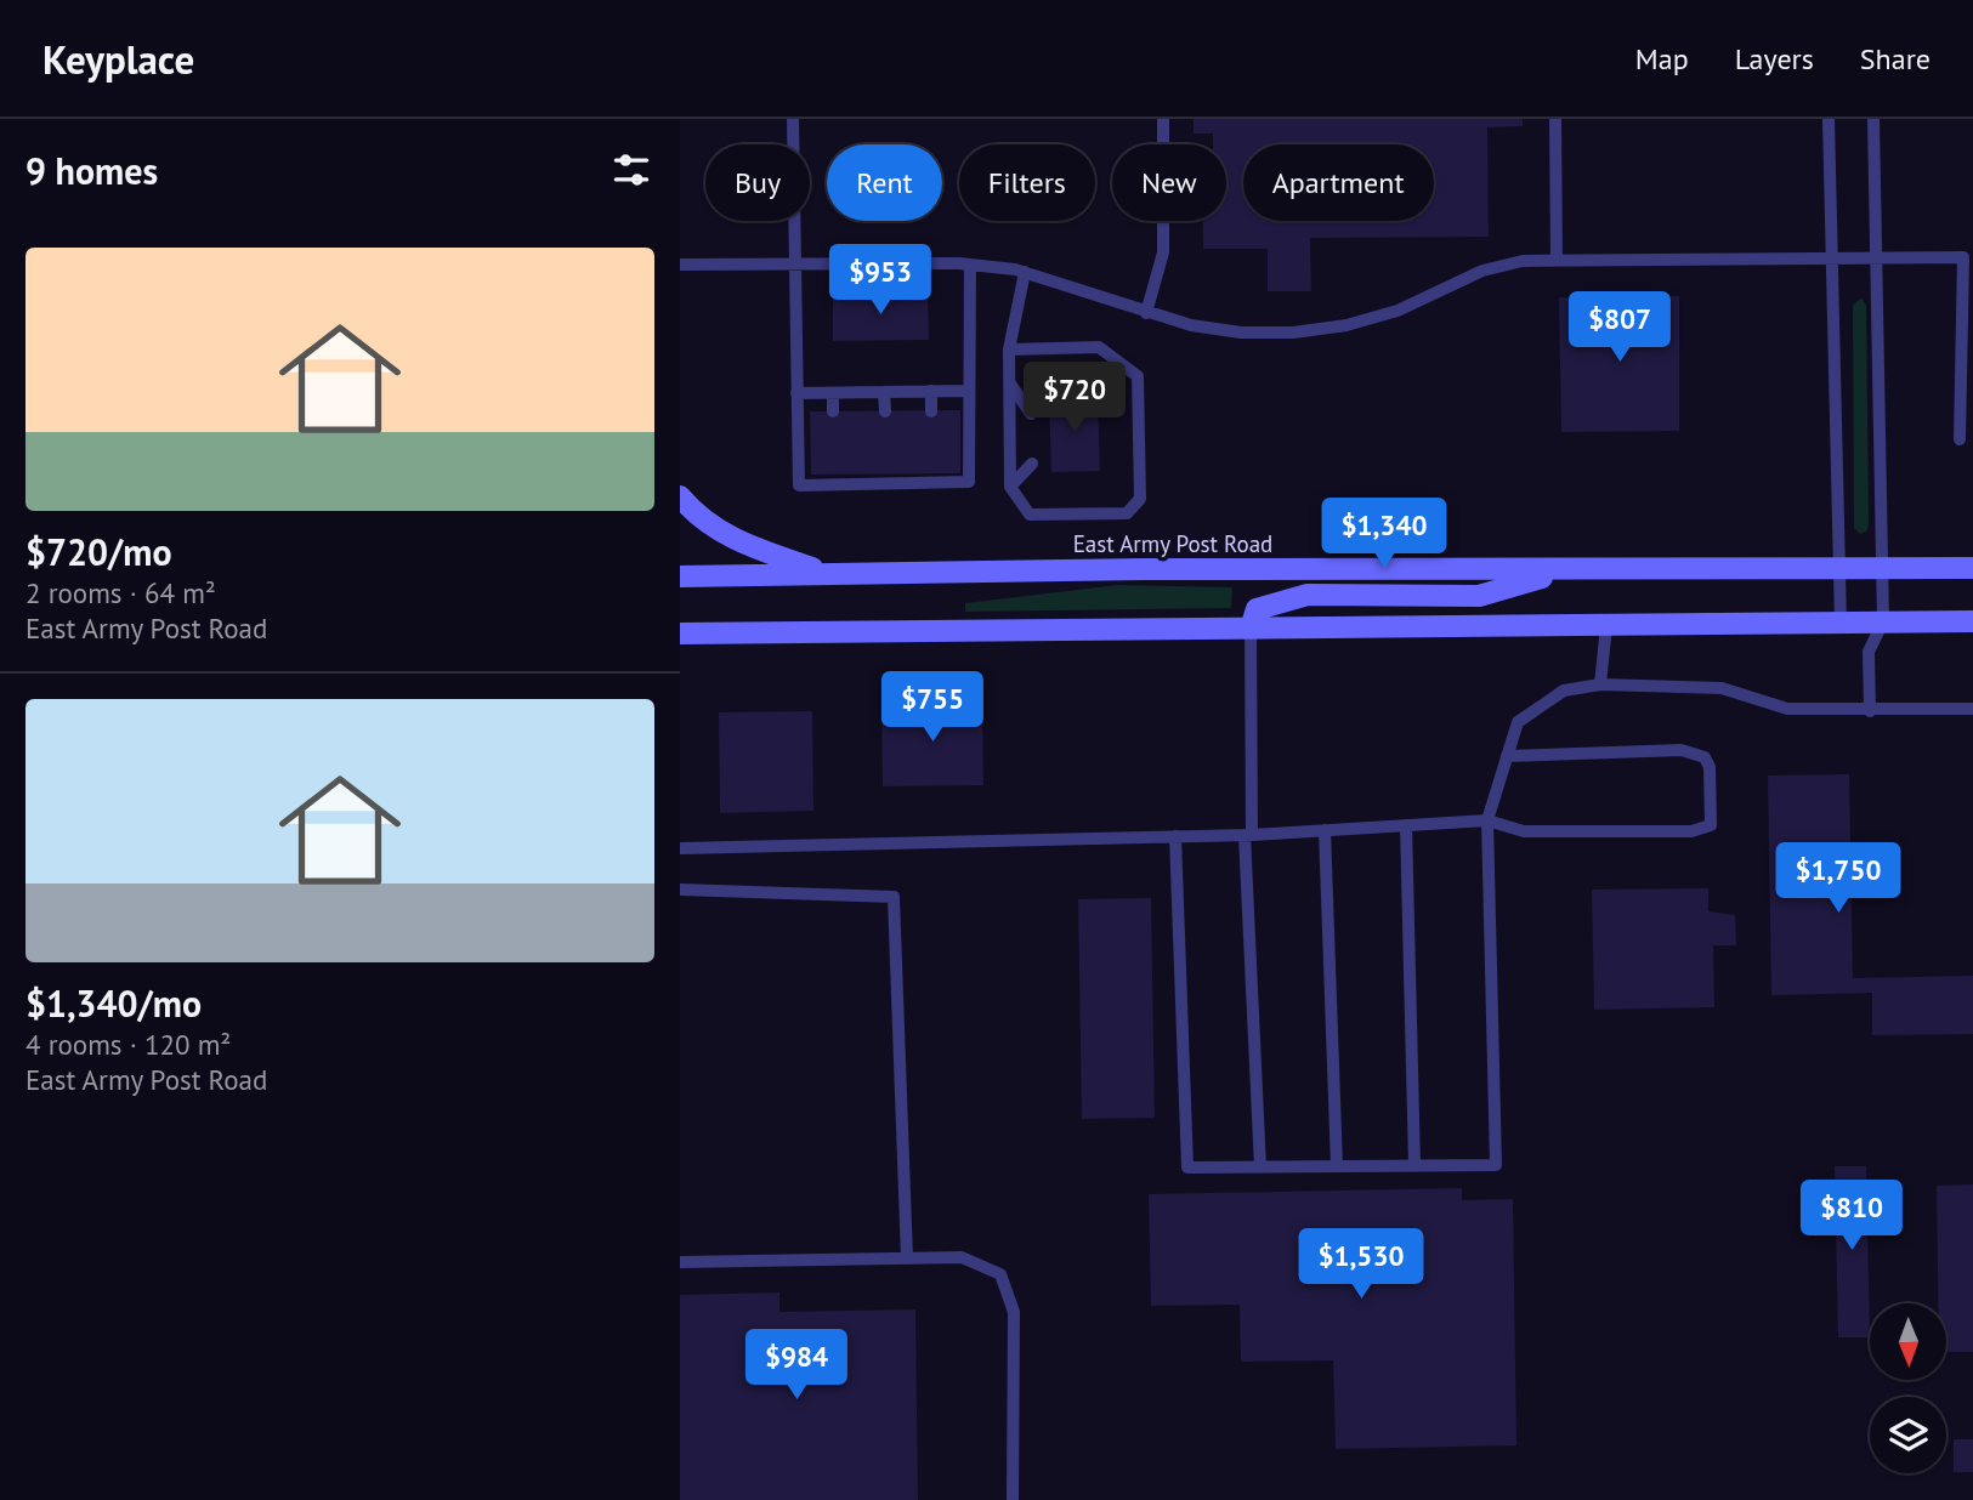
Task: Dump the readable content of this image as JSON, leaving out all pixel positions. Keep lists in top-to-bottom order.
{
  "streets": {
    "main road": ["East Army Post Road"]
  },
  "north": "bottom",
  "page": {
    "header": "Keyplace",
    "nav": ["Map", "Layers", "Share"],
    "heading": "9 homes",
    "chip": [
      "Buy",
      "Rent",
      "Filters",
      "New",
      "Apartment"
    ],
    "list": [
      {
        "name": "$720/mo",
        "note": "2 rooms · 64 m² · East Army Post Road"
      },
      {
        "name": "$1,340/mo",
        "note": "4 rooms · 120 m² · East Army Post Road"
      }
    ],
    "price": [
      "$953",
      "$807",
      "$720",
      "$1,340",
      "$755",
      "$1,750",
      "$810",
      "$1,530",
      "$984"
    ]
  }
}
